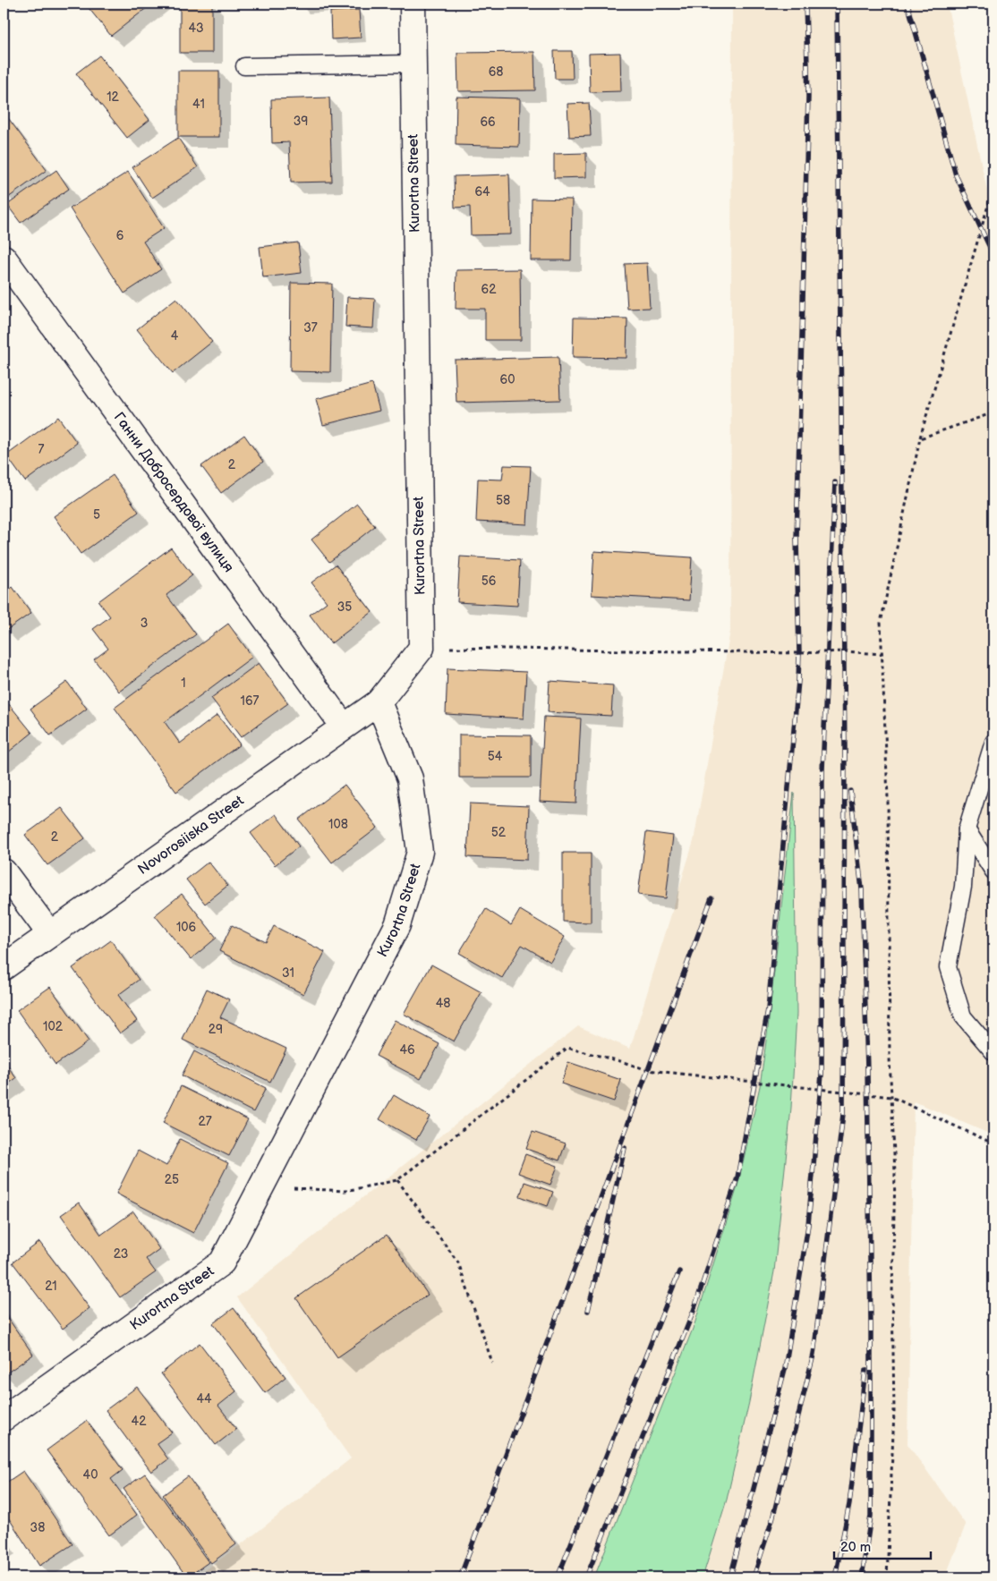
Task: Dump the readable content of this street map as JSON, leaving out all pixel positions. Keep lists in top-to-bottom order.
{
  "streets": {
    "street": ["Kurortna Street", "Ганни Добросердової вулиця", "Novorosiiska Street"]
  },
  "crossings": [
    ["Kurortna Street", "Novorosiiska Street"],
    ["Ганни Добросердової вулиця", "Novorosiiska Street"]
  ],
  "house_numbers": [
    "43",
    "68",
    "12",
    "41",
    "39",
    "66",
    "64",
    "6",
    "62",
    "37",
    "4",
    "60",
    "7",
    "2",
    "58",
    "5",
    "56",
    "35",
    "3",
    "1",
    "167",
    "54",
    "108",
    "52",
    "2",
    "106",
    "31",
    "48",
    "102",
    "29",
    "46",
    "27",
    "25",
    "23",
    "21",
    "44",
    "42",
    "40",
    "38"
  ],
  "scale_bar": "20 m"
}
